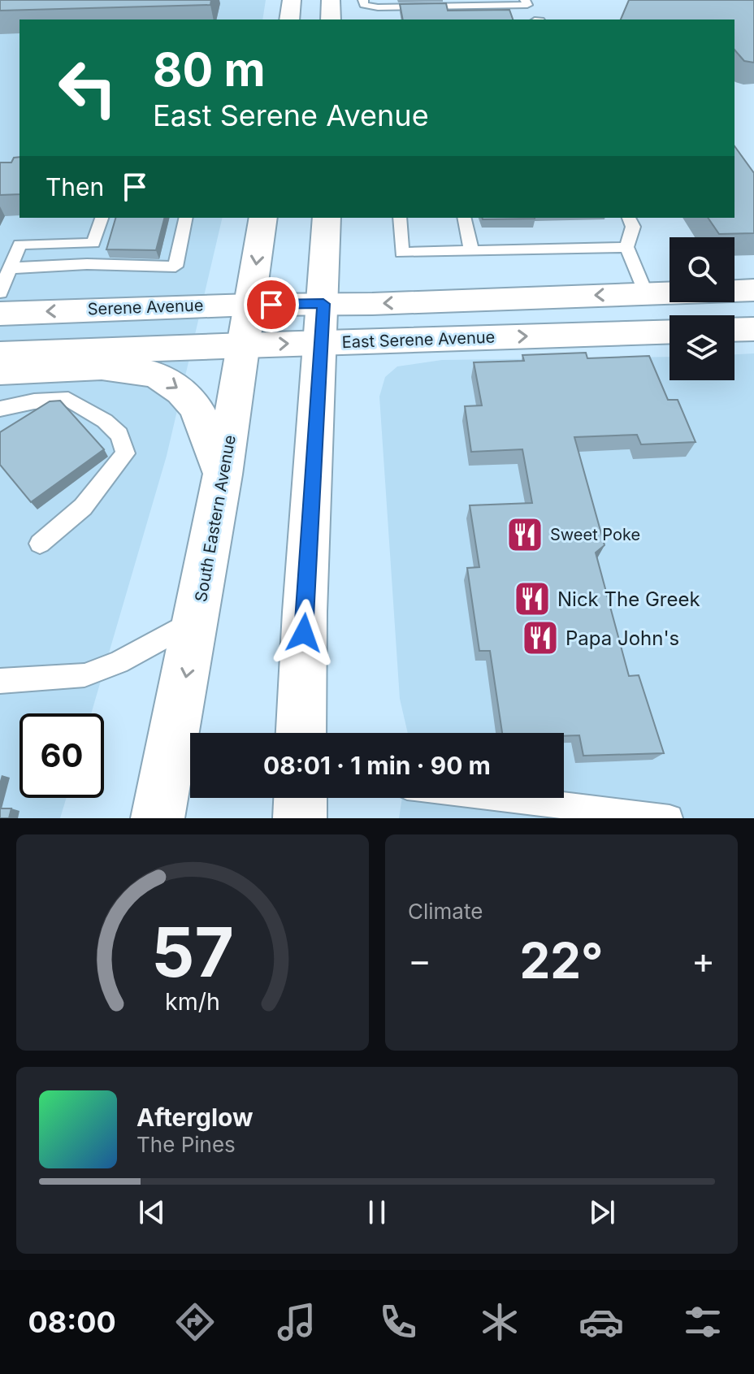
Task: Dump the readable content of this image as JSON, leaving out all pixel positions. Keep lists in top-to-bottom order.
{
  "streets": {
    "main road": ["Serene Avenue", "East Serene Avenue", "South Eastern Avenue"]
  },
  "crossings": [
    ["Serene Avenue", "East Serene Avenue"],
    ["Serene Avenue", "South Eastern Avenue"],
    ["East Serene Avenue", "South Eastern Avenue"]
  ],
  "one_way": ["Serene Avenue"],
  "places": {
    "restaurant": ["Sweet Poke", "Nick The Greek", "Papa John's"]
  },
  "page": {
    "turn": ["80 m", "East Serene Avenue"],
    "then": "Then",
    "limit": "60",
    "trip": "08:01 · 1 min · 90 m",
    "tile": "Climate",
    "heat": ["−", "22°", "+"],
    "song": ["Afterglow", "The Pines"],
    "tabs": "08:00",
    "gauge": ["57", "km/h"]
  }
}
